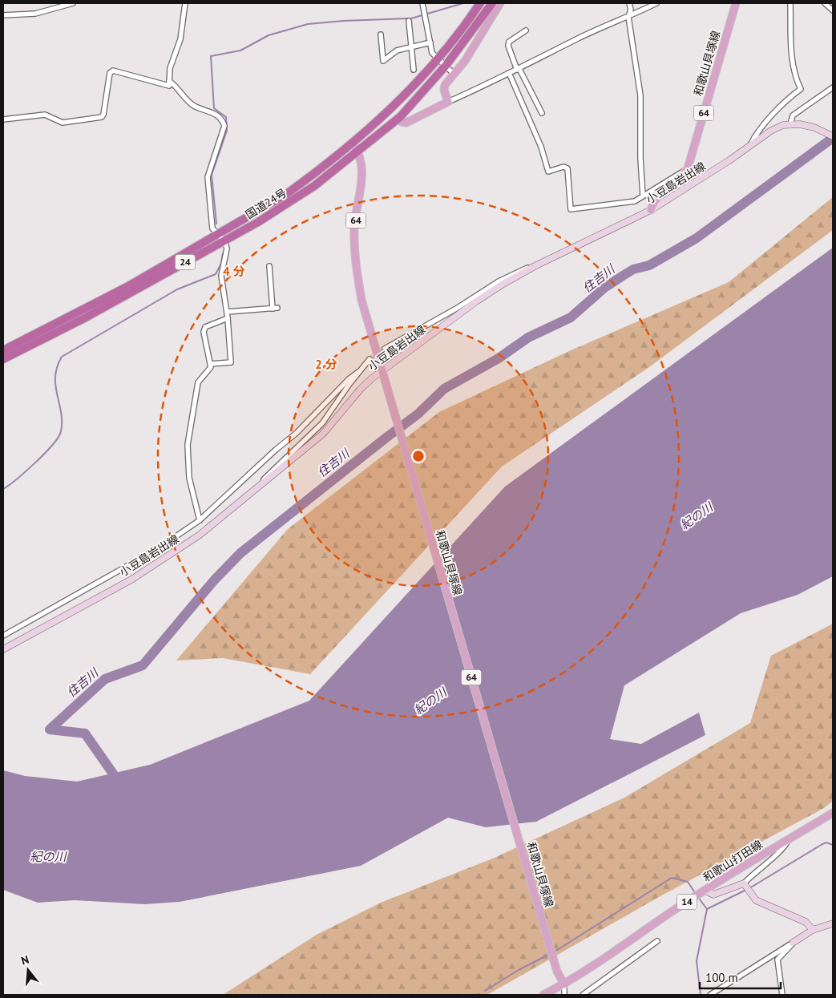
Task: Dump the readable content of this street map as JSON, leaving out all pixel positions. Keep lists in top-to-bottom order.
{
  "streets": {
    "highway": ["国道24号", "24"],
    "main road": [
      "和歌山貝塚線",
      "64",
      "小豆島岩出線",
      "和歌山打田線",
      "14"
    ]
  },
  "crossings": [
    ["和歌山貝塚線", "小豆島岩出線"],
    ["和歌山貝塚線", "国道24号"],
    ["和歌山貝塚線", "和歌山打田線"]
  ],
  "water": ["住吉川", "紀の川"],
  "scale_bar": "100 m",
  "north": "top",
  "rings": ["4 分", "2 分"]
}
